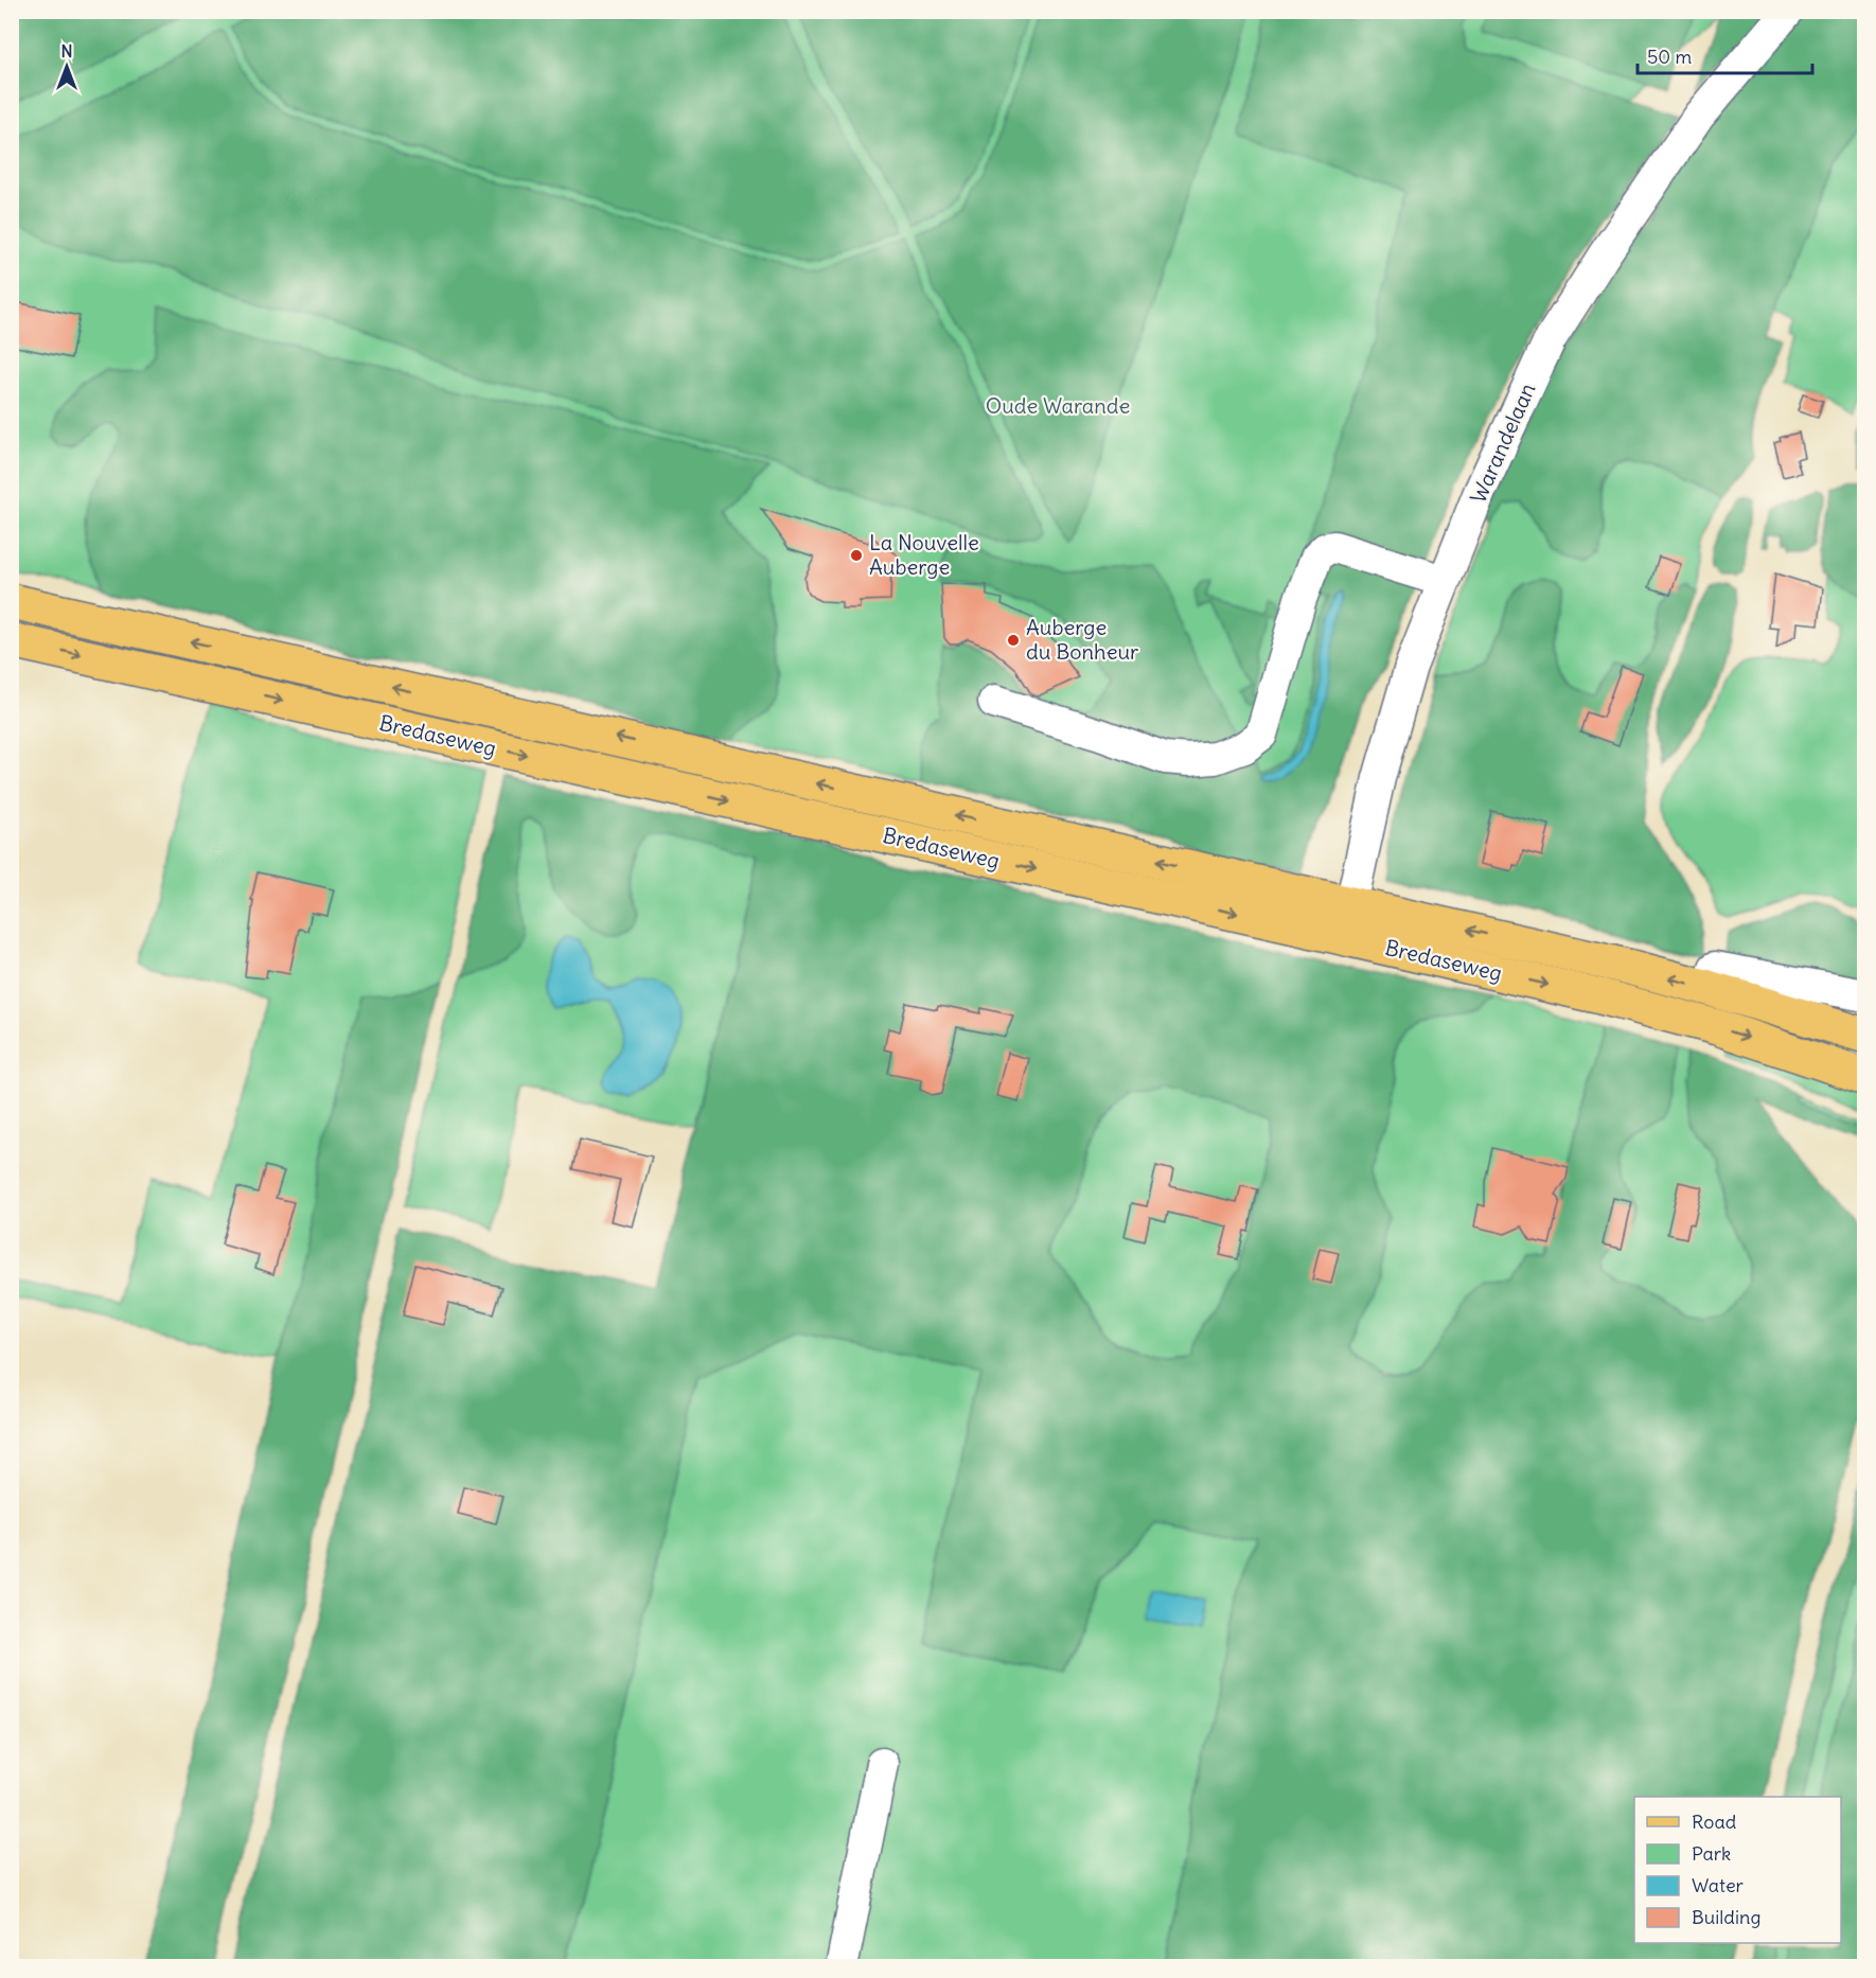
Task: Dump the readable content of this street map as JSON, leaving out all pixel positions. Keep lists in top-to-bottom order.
{
  "streets": {
    "main road": ["Bredaseweg"],
    "street": ["Warandelaan"]
  },
  "crossings": [
    ["Warandelaan", "Bredaseweg"]
  ],
  "parks": ["Oude Warande"],
  "places": ["La Nouvelle Auberge", "Auberge du Bonheur"],
  "legend": [
    "Road",
    "Park",
    "Water",
    "Building"
  ],
  "scale_bar": "50 m",
  "north": "top"
}
